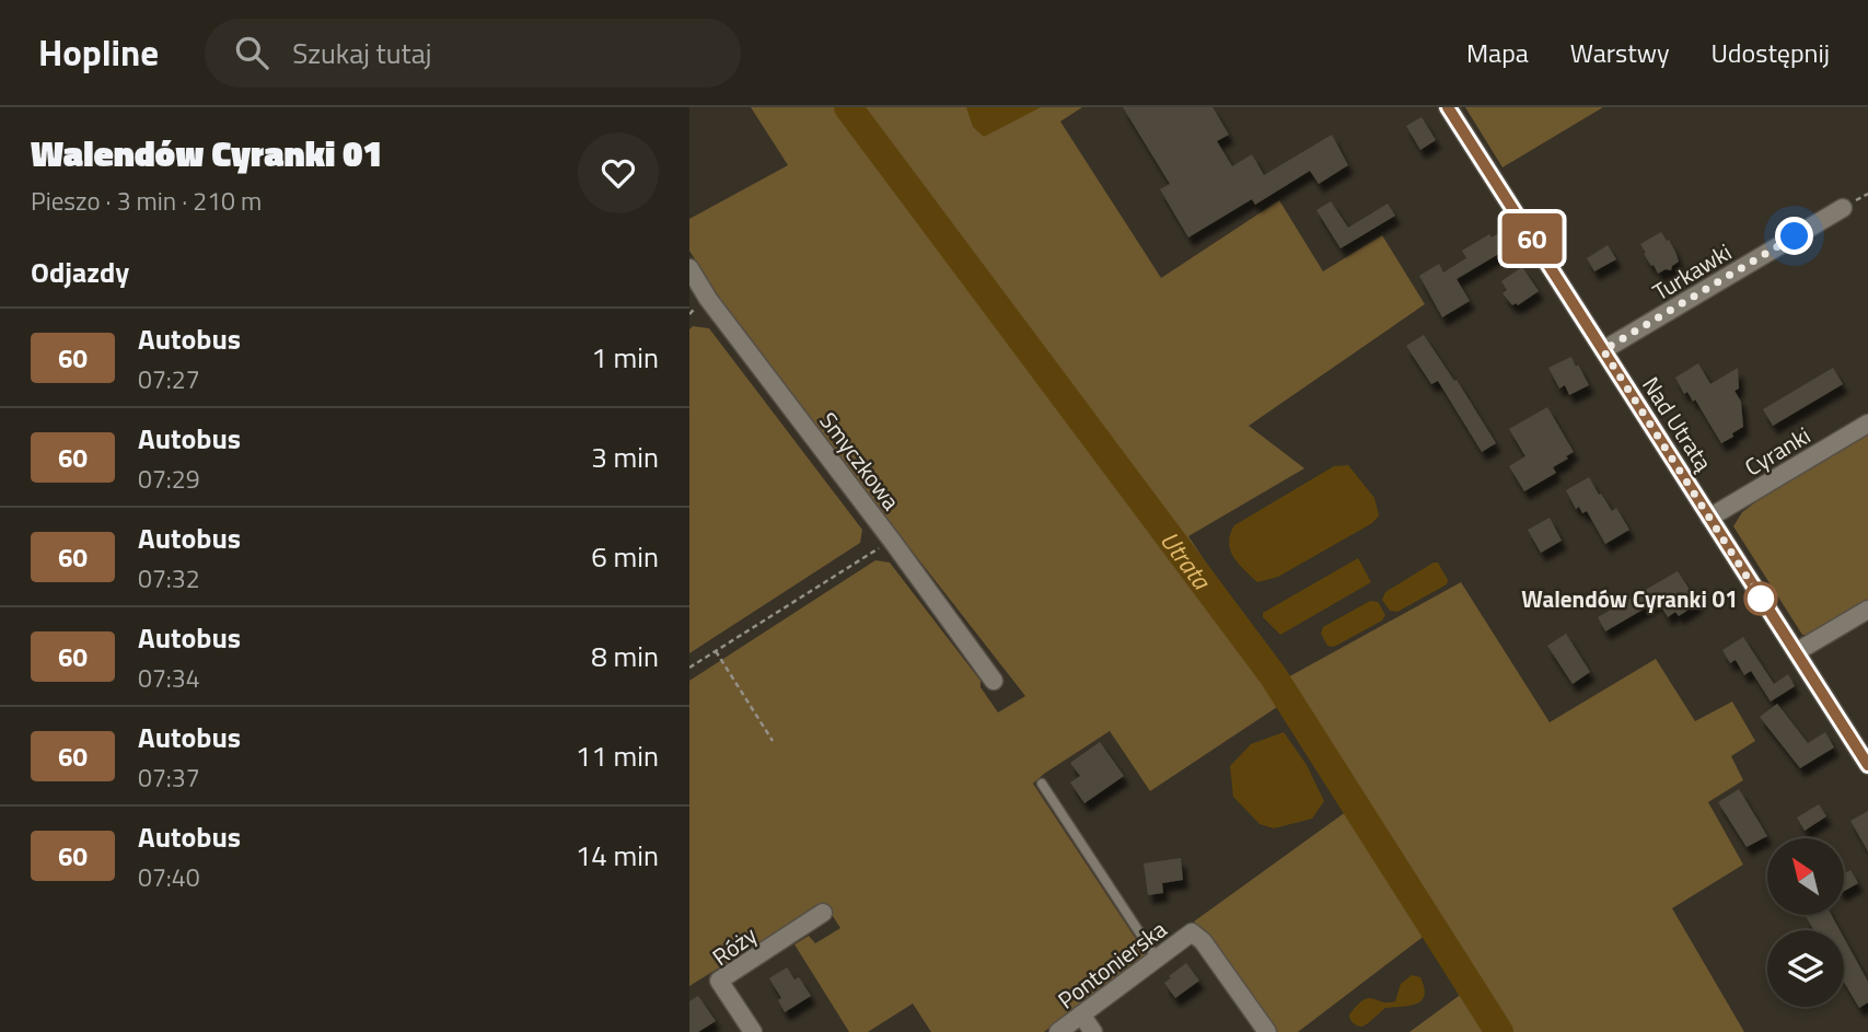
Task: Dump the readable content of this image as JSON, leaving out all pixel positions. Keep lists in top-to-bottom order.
{
  "streets": {
    "street": [
      "Turkawki",
      "Nad Utratą",
      "Cyranki",
      "Smyczkowa",
      "Róży",
      "Pontonierska"
    ]
  },
  "crossings": [
    ["Turkawki", "Nad Utratą"],
    ["Nad Utratą", "Cyranki"]
  ],
  "water": ["Utrata"],
  "places": ["Walendów Cyranki 01"],
  "lines": ["bus line 60"],
  "north": "top left",
  "page": {
    "header": "Hopline",
    "search": "Szukaj tutaj",
    "nav": ["Mapa", "Warstwy", "Udostępnij"],
    "heading": [
      ["Walendów Cyranki 01", "Pieszo · 3 min · 210 m"],
      "Odjazdy"
    ],
    "on_map": "60",
    "list": [
      {
        "mark": "60",
        "name": "Autobus",
        "note": "07:27",
        "value": "1 min"
      },
      {
        "mark": "60",
        "name": "Autobus",
        "note": "07:29",
        "value": "3 min"
      },
      {
        "mark": "60",
        "name": "Autobus",
        "note": "07:32",
        "value": "6 min"
      },
      {
        "mark": "60",
        "name": "Autobus",
        "note": "07:34",
        "value": "8 min"
      },
      {
        "mark": "60",
        "name": "Autobus",
        "note": "07:37",
        "value": "11 min"
      },
      {
        "mark": "60",
        "name": "Autobus",
        "note": "07:40",
        "value": "14 min"
      }
    ]
  }
}
